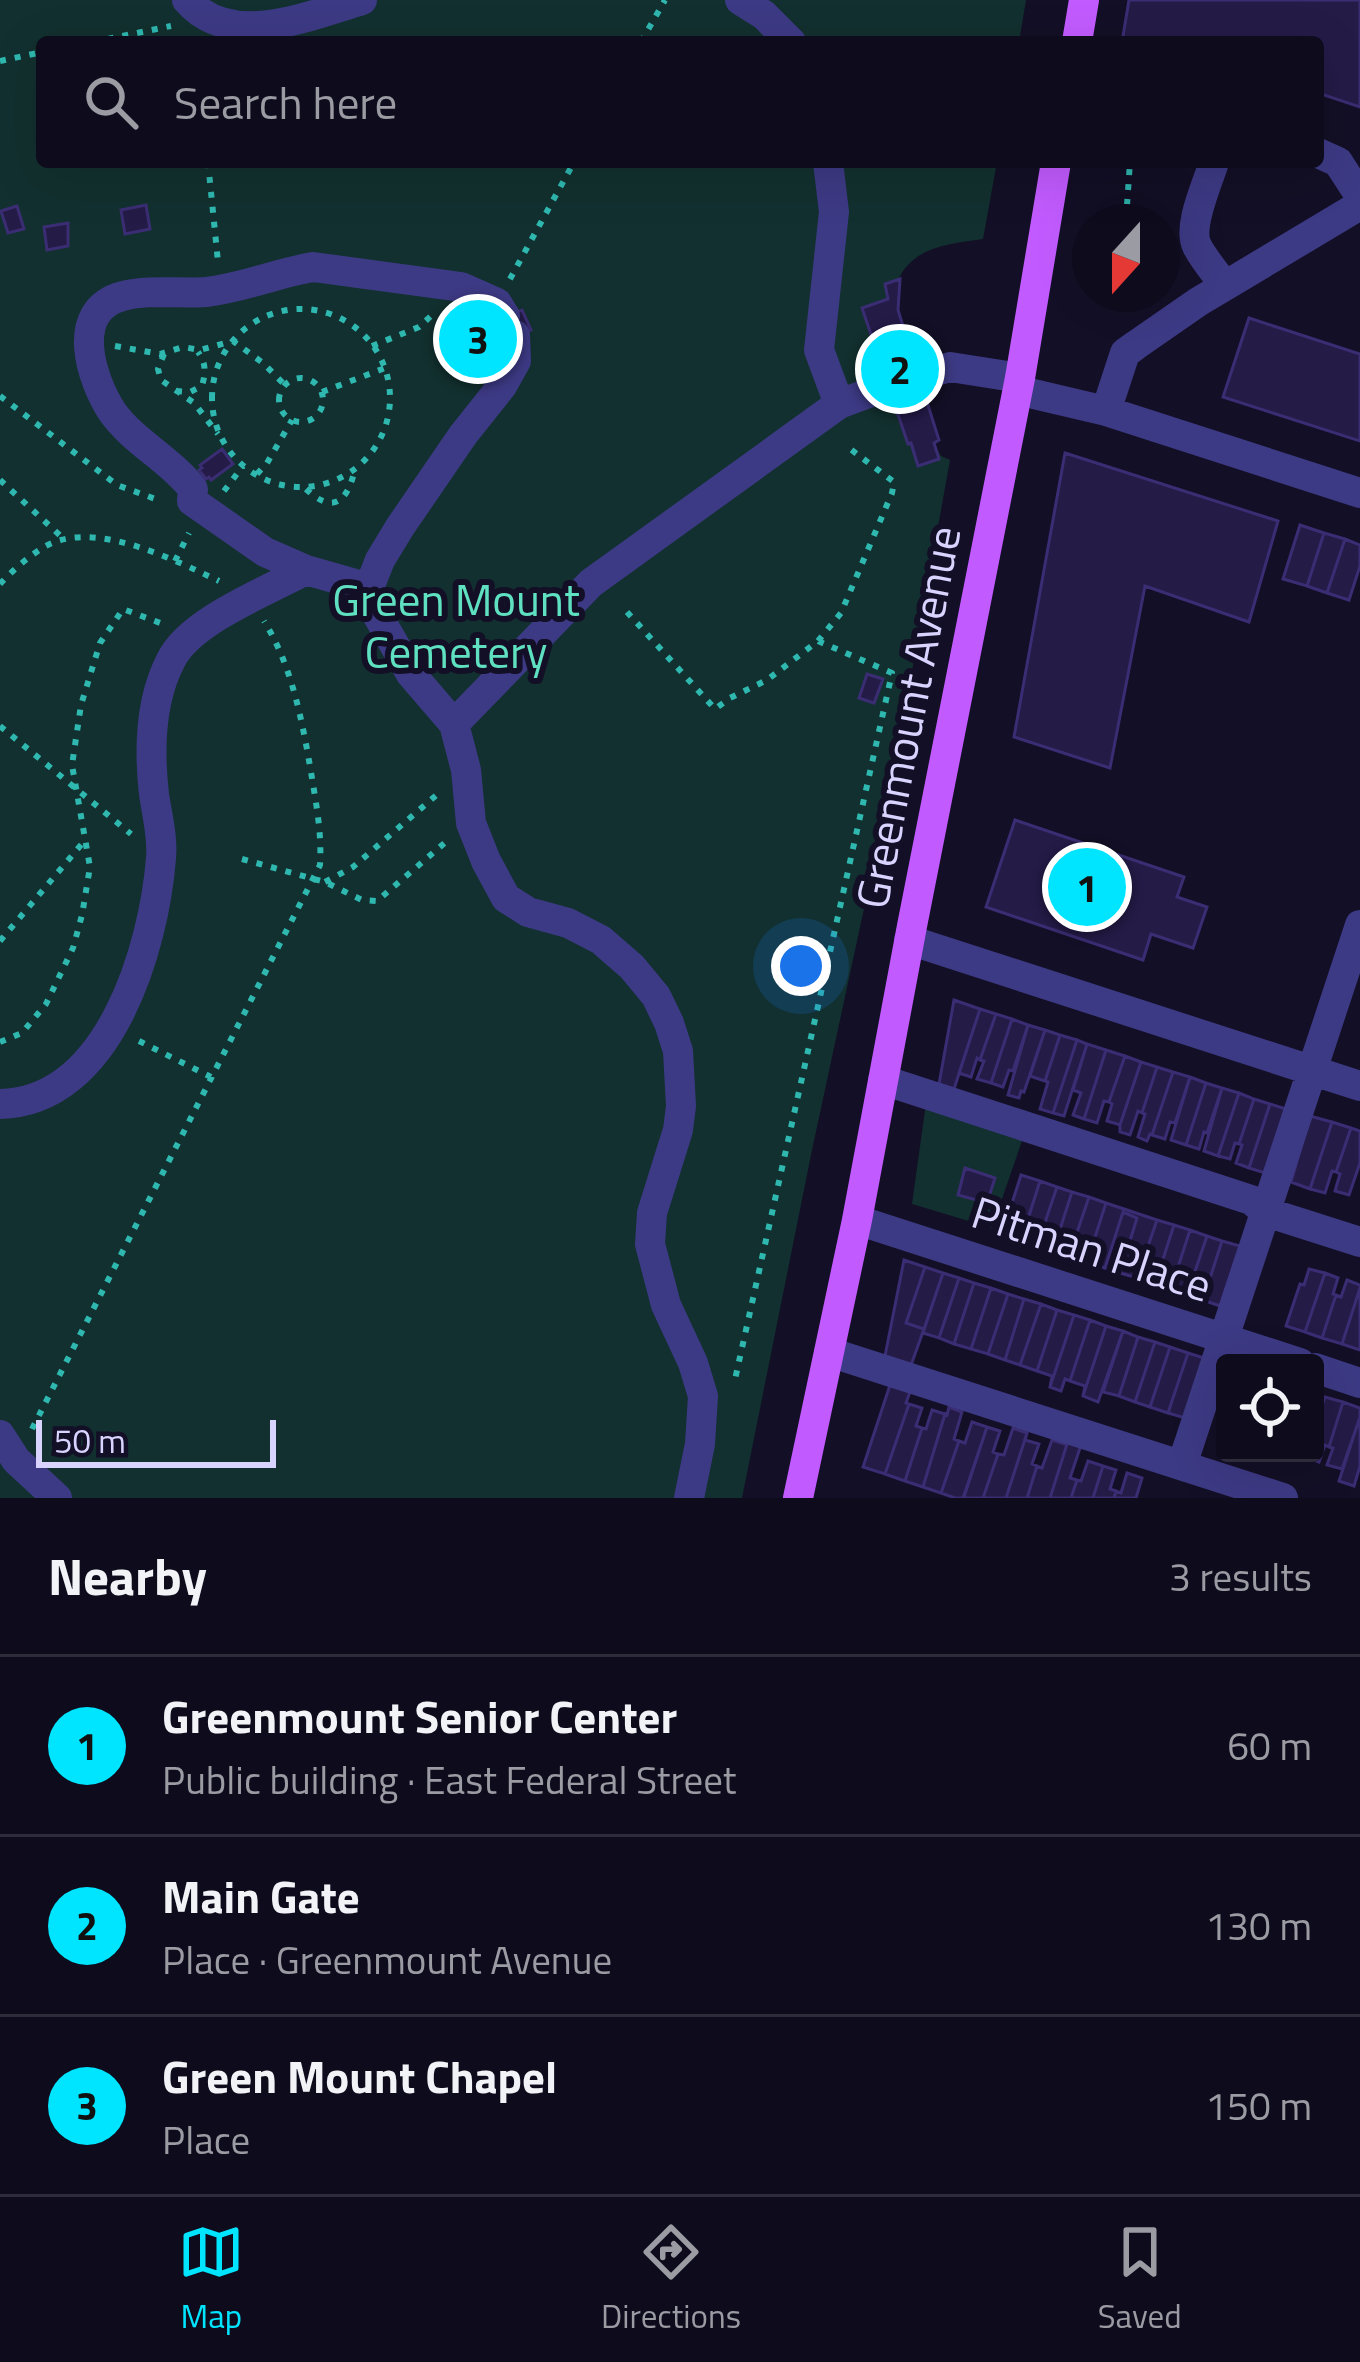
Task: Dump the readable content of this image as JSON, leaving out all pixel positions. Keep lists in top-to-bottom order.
{
  "streets": {
    "main road": ["Greenmount Avenue"],
    "street": ["Pitman Place"]
  },
  "crossings": [
    ["Greenmount Avenue", "Pitman Place"]
  ],
  "parks": ["Green Mount Cemetery"],
  "scale_bar": "50 m",
  "north": "bottom",
  "page": {
    "search": "Search here",
    "pins": ["3", "2", "1"],
    "scale": "50 m",
    "heading": ["Nearby", "3 results"],
    "list": [
      {
        "mark": "1",
        "name": "Greenmount Senior Center",
        "note": "Public building · East Federal Street",
        "value": "60 m"
      },
      {
        "mark": "2",
        "name": "Main Gate",
        "note": "Place · Greenmount Avenue",
        "value": "130 m"
      },
      {
        "mark": "3",
        "name": "Green Mount Chapel",
        "note": "Place",
        "value": "150 m"
      }
    ],
    "nav": ["Map", "Directions", "Saved"]
  }
}
